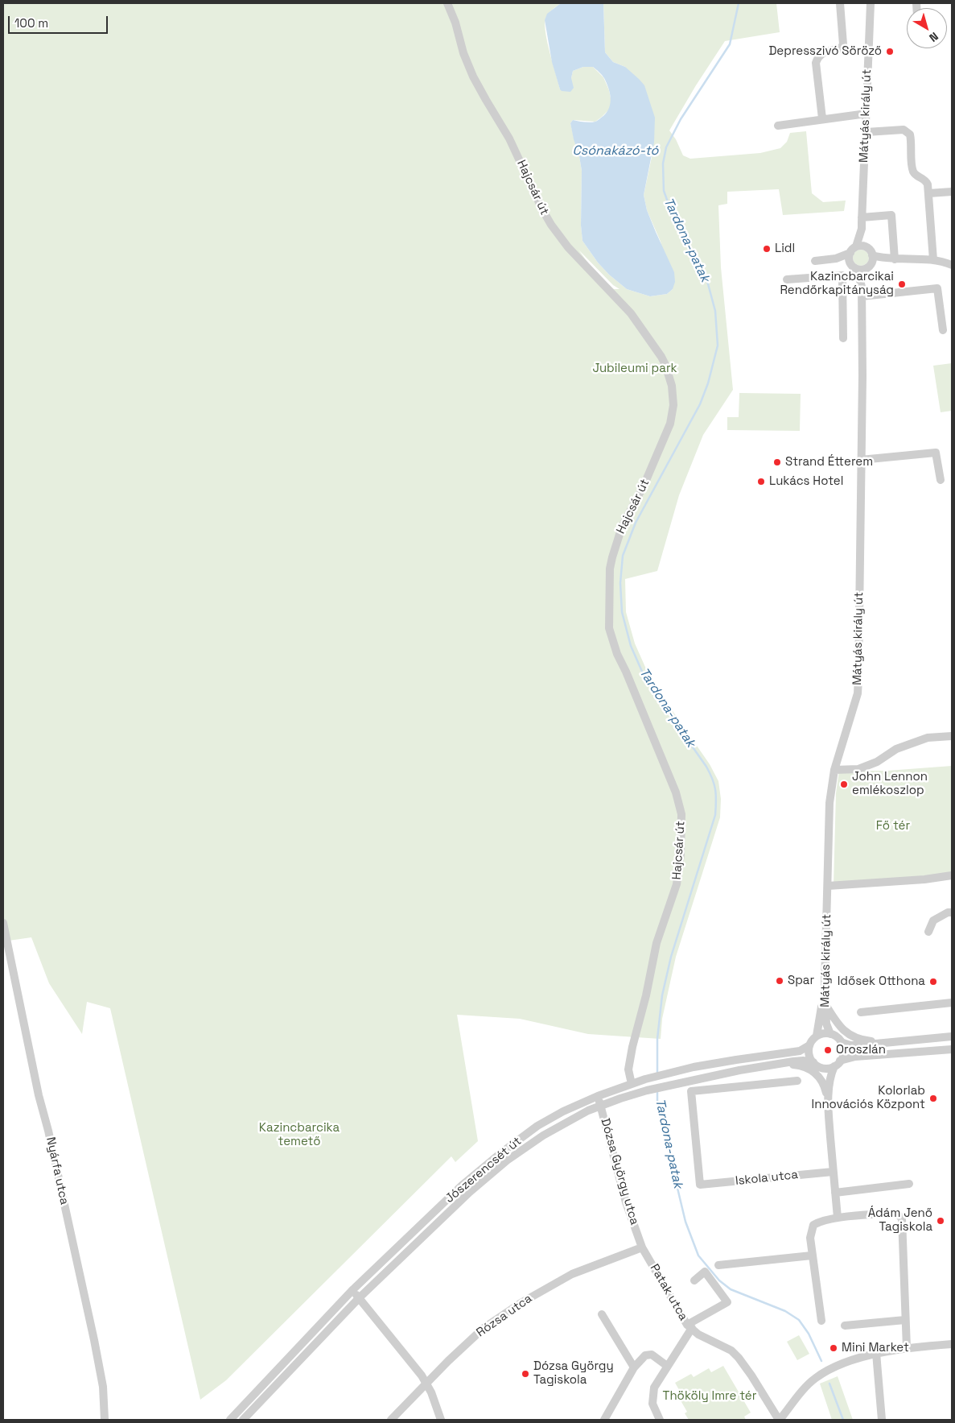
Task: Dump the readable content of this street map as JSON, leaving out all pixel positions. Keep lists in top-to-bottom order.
{
  "streets": {
    "street": [
      "Mátyás király út",
      "Hajcsár út",
      "Jószerencsét út",
      "Nyárfa utca",
      "Dózsa György utca",
      "Iskola utca",
      "Patak utca",
      "Rózsa utca"
    ]
  },
  "crossings": [
    ["Mátyás király út", "Jószerencsét út"],
    ["Hajcsár út", "Jószerencsét út"],
    ["Jószerencsét út", "Dózsa György utca"],
    ["Dózsa György utca", "Patak utca"],
    ["Dózsa György utca", "Rózsa utca"],
    ["Patak utca", "Rózsa utca"]
  ],
  "water": ["Csónakázó-tó", "Tardona-patak"],
  "parks": [
    "Jubileumi park",
    "Fő tér",
    "Kazincbarcika temető",
    "Thököly Imre tér"
  ],
  "places": [
    "Depresszivó Söröző",
    "Lidl",
    "Kazincbarcikai Rendőrkapitányság",
    "Strand Étterem",
    "Lukács Hotel",
    "John Lennon emlékoszlop",
    "Spar",
    "Idősek Otthona",
    "Oroszlán",
    "Kolorlab Innovációs Központ",
    "Ádám Jenő Tagiskola",
    "Mini Market",
    "Dózsa György Tagiskola"
  ],
  "scale_bar": "100 m",
  "north": "bottom right"
}
